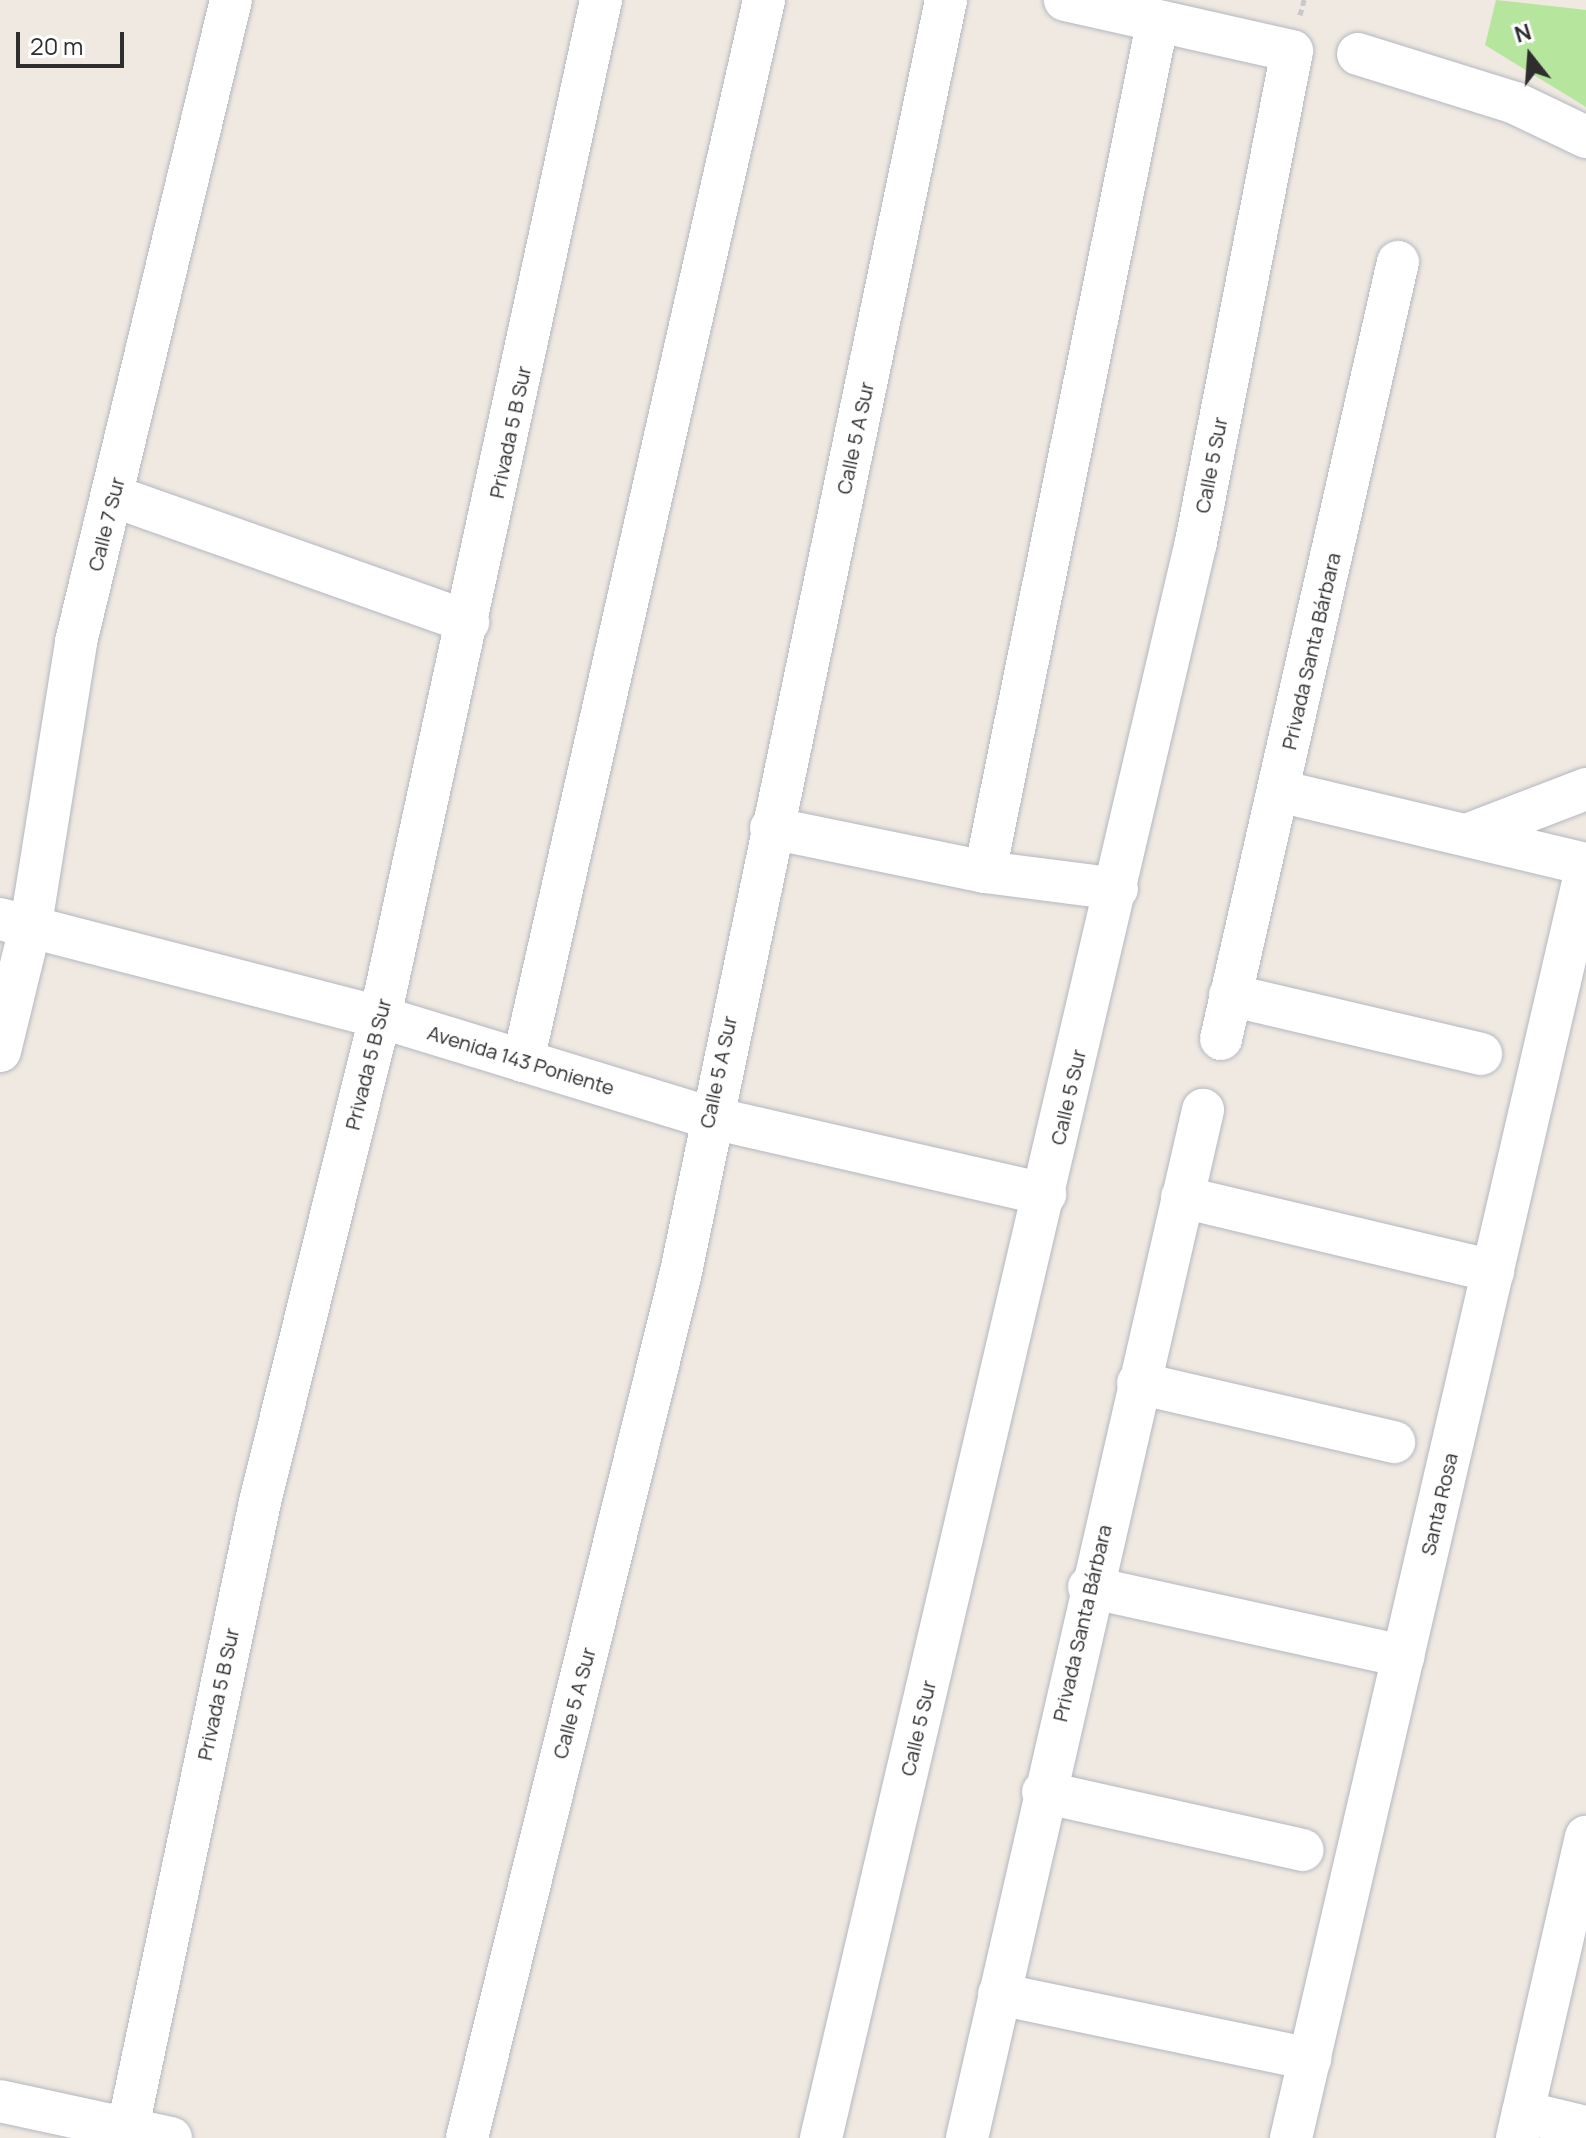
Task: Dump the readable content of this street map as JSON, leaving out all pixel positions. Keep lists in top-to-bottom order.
{
  "streets": {
    "street": [
      "Privada 5 B Sur",
      "Calle 5 A Sur",
      "Calle 5 Sur",
      "Calle 7 Sur",
      "Privada Santa Bárbara",
      "Avenida 143 Poniente",
      "Santa Rosa"
    ]
  },
  "crossings": [
    ["Privada 5 B Sur", "Avenida 143 Poniente"],
    ["Calle 5 A Sur", "Avenida 143 Poniente"],
    ["Calle 5 Sur", "Avenida 143 Poniente"],
    ["Calle 7 Sur", "Avenida 143 Poniente"]
  ],
  "scale_bar": "20 m",
  "north": "top"
}
